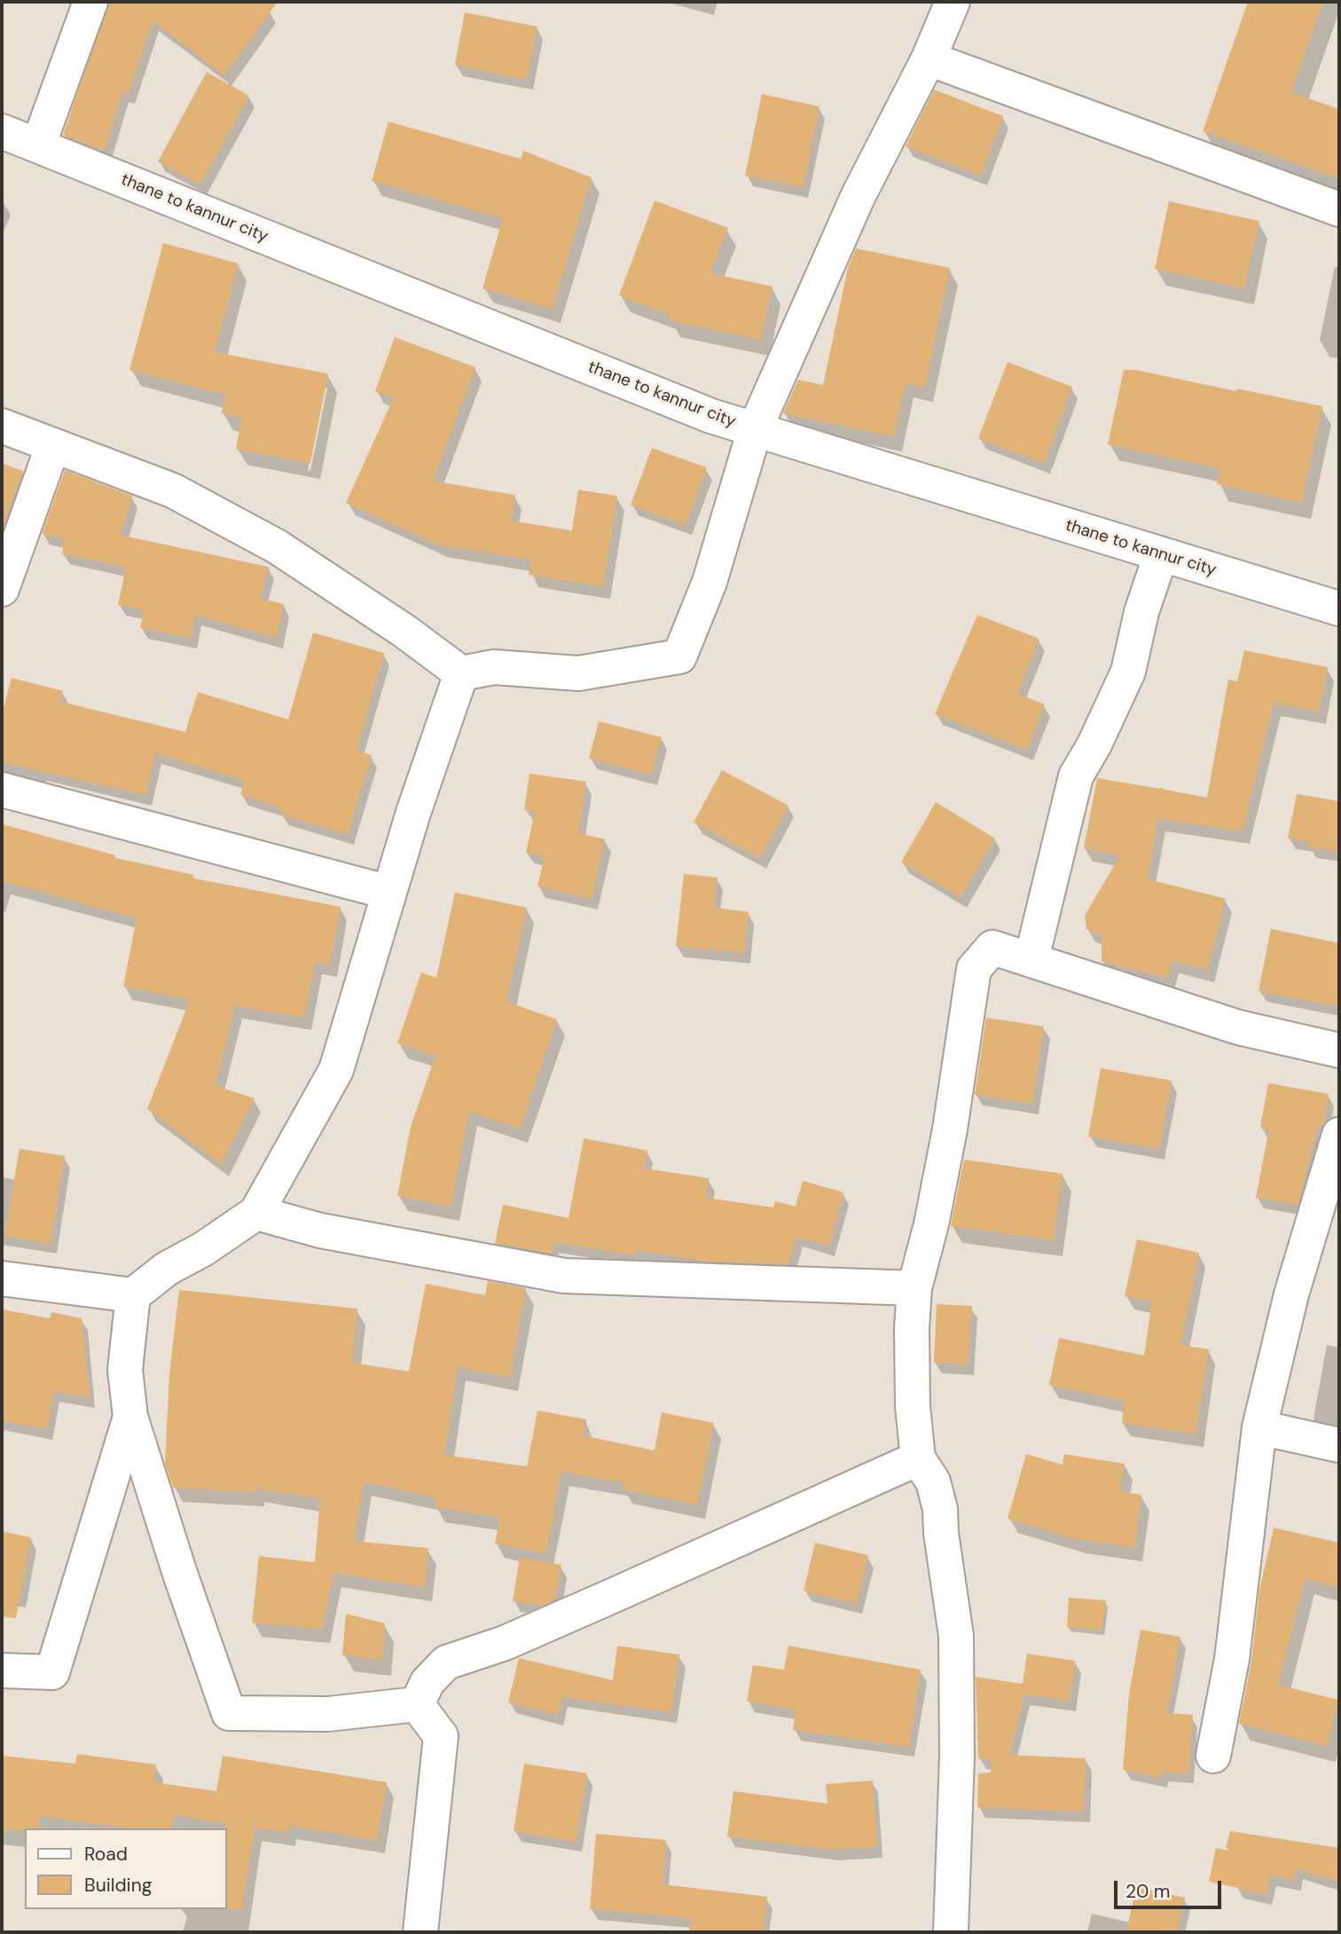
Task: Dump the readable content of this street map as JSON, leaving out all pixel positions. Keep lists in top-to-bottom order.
{
  "streets": {
    "street": ["thane to kannur city"]
  },
  "legend": ["Road", "Building"],
  "scale_bar": "20 m"
}
